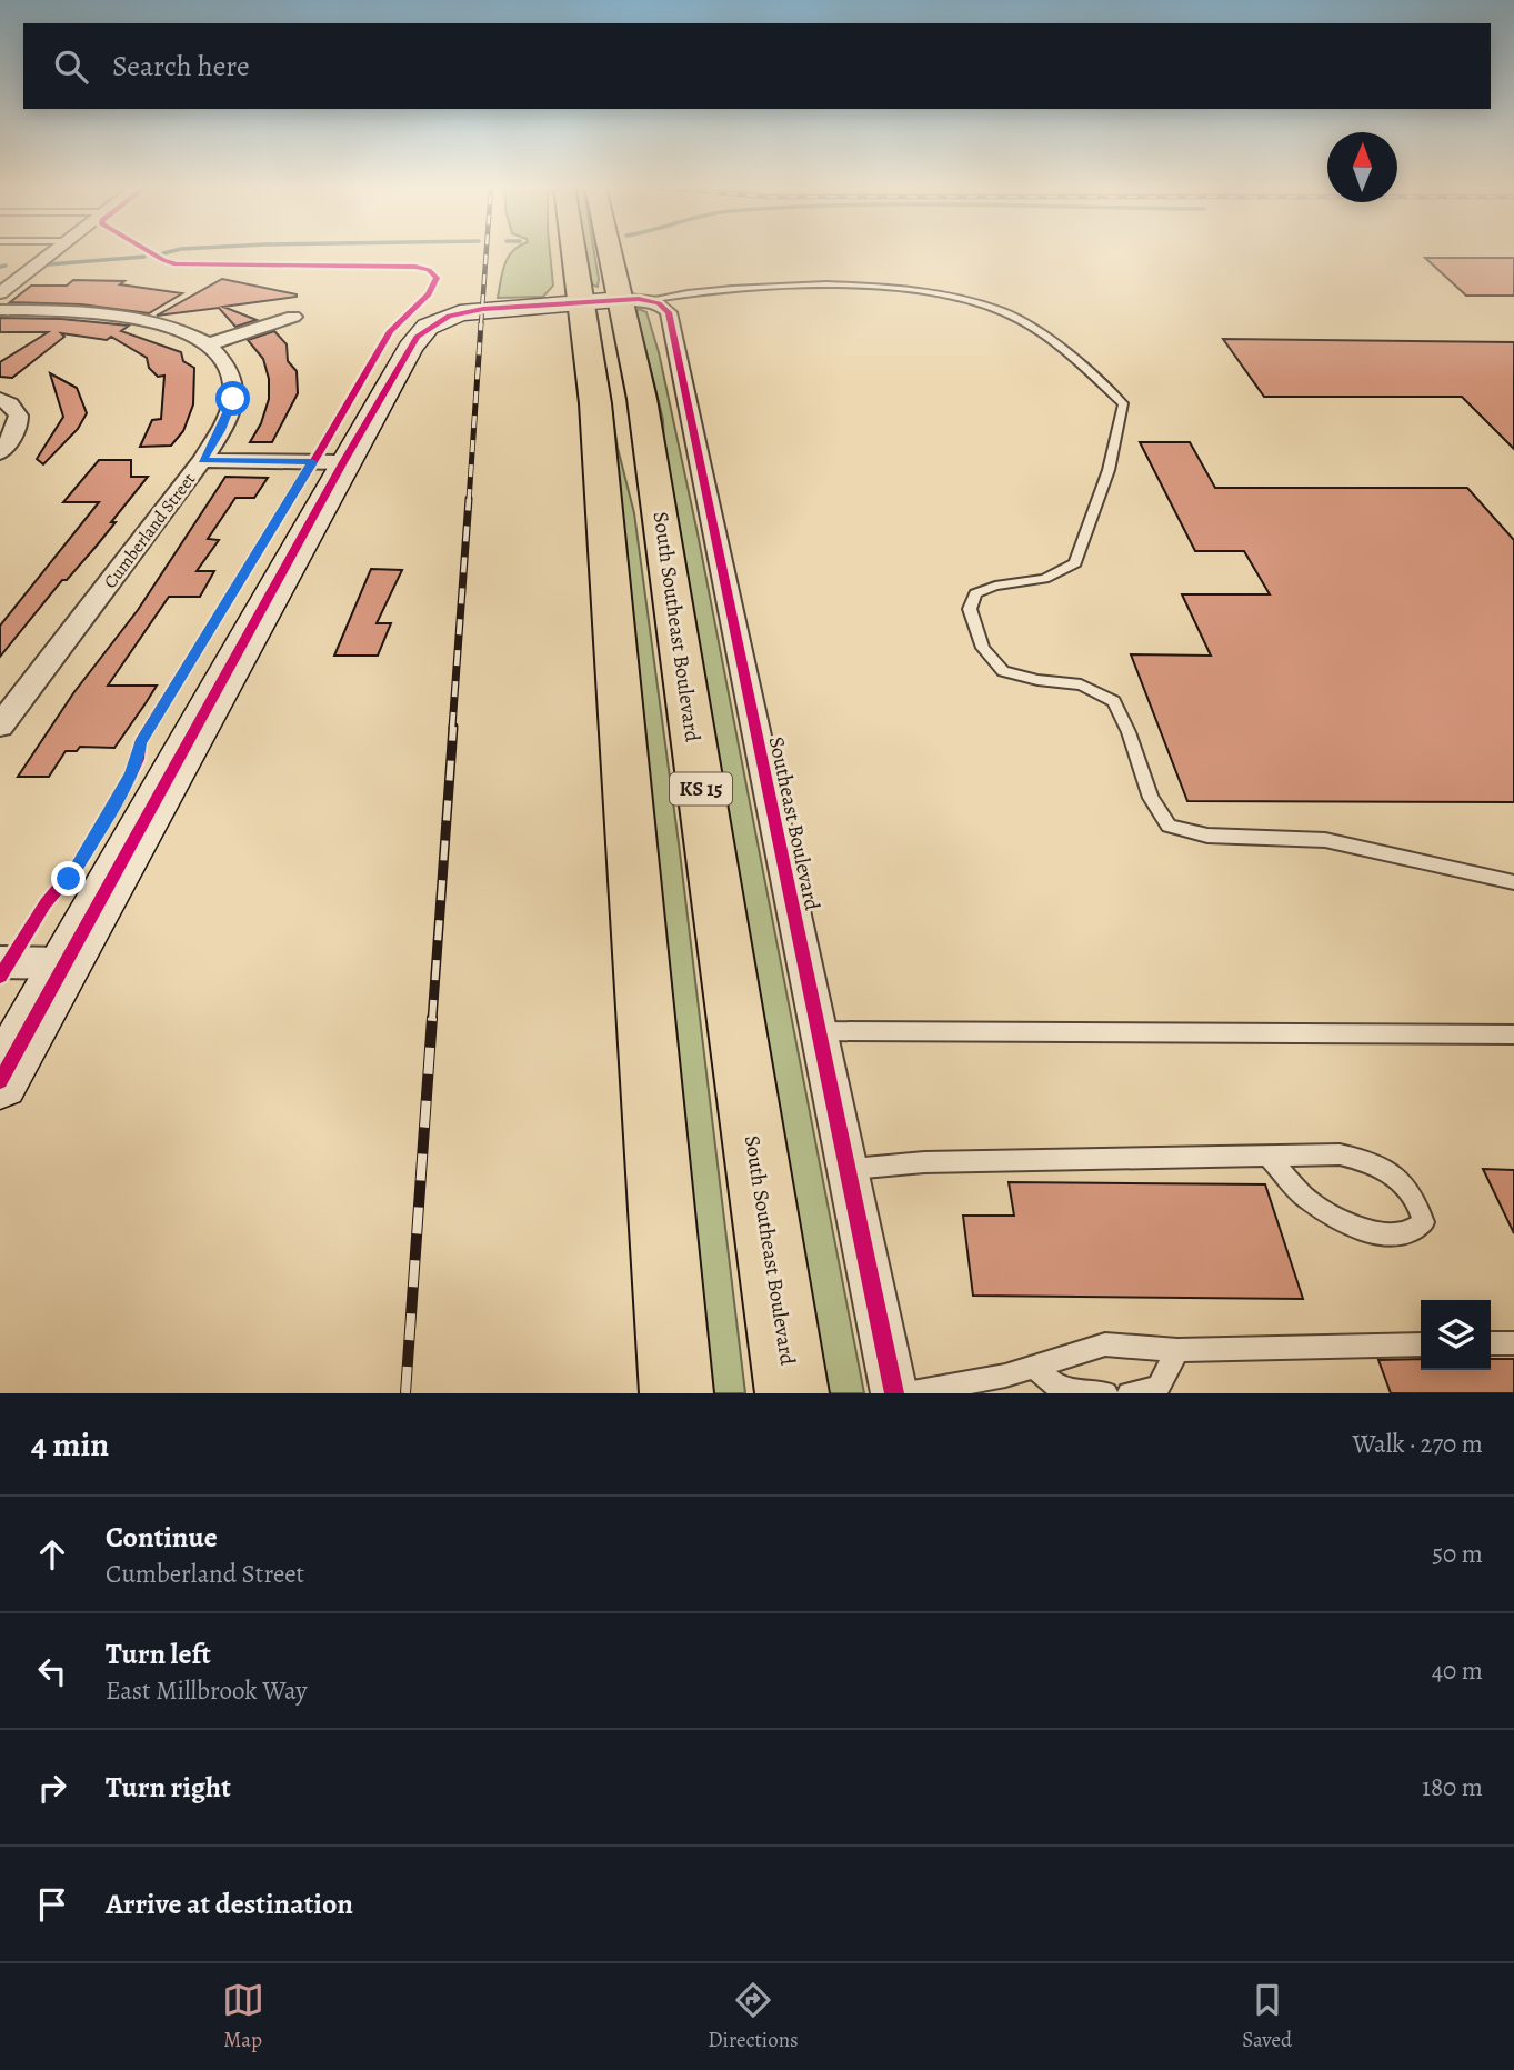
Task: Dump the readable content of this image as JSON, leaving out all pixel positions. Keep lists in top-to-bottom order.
{
  "streets": {
    "main road": ["South Southeast Boulevard", "KS 15"],
    "street": ["Cumberland Street", "Southeast Boulevard"]
  },
  "crossings": [
    ["South Southeast Boulevard", "Southeast Boulevard"]
  ],
  "north": "top",
  "page": {
    "search": "Search here",
    "heading": ["4 min", "Walk · 270 m"],
    "list": [
      ["Continue", "Cumberland Street", "50 m"],
      ["Turn left", "East Millbrook Way", "40 m"],
      ["Turn right", "180 m"],
      "Arrive at destination"
    ],
    "nav": ["Map", "Directions", "Saved"]
  }
}
